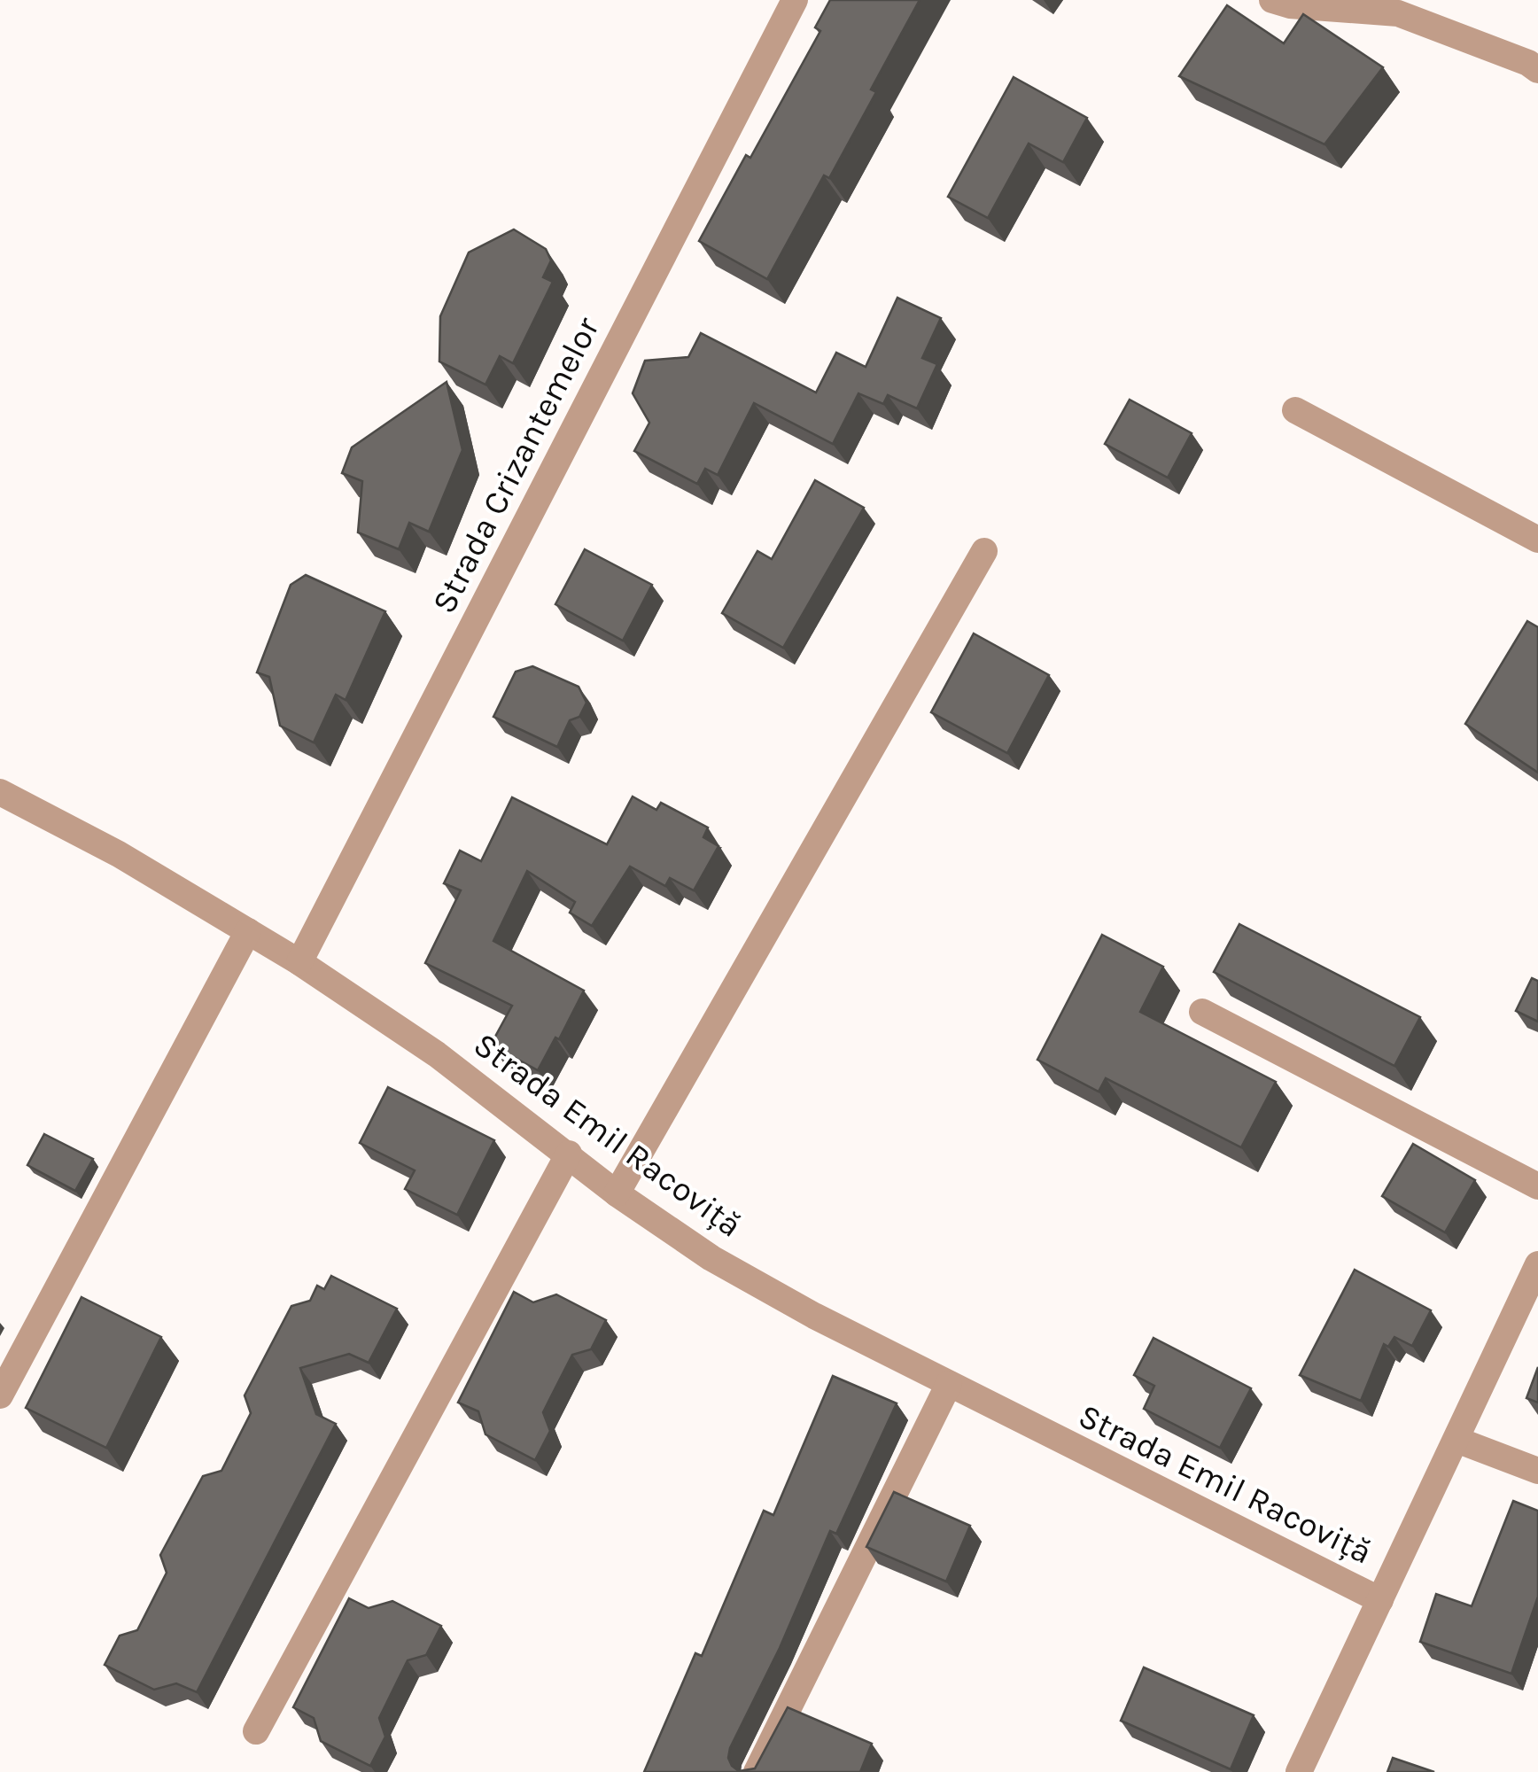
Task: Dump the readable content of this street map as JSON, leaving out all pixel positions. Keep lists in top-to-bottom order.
{
  "streets": {
    "street": ["Strada Crizantemelor", "Strada Emil Racoviță"]
  },
  "crossings": [
    ["Strada Crizantemelor", "Strada Emil Racoviță"]
  ]
}
